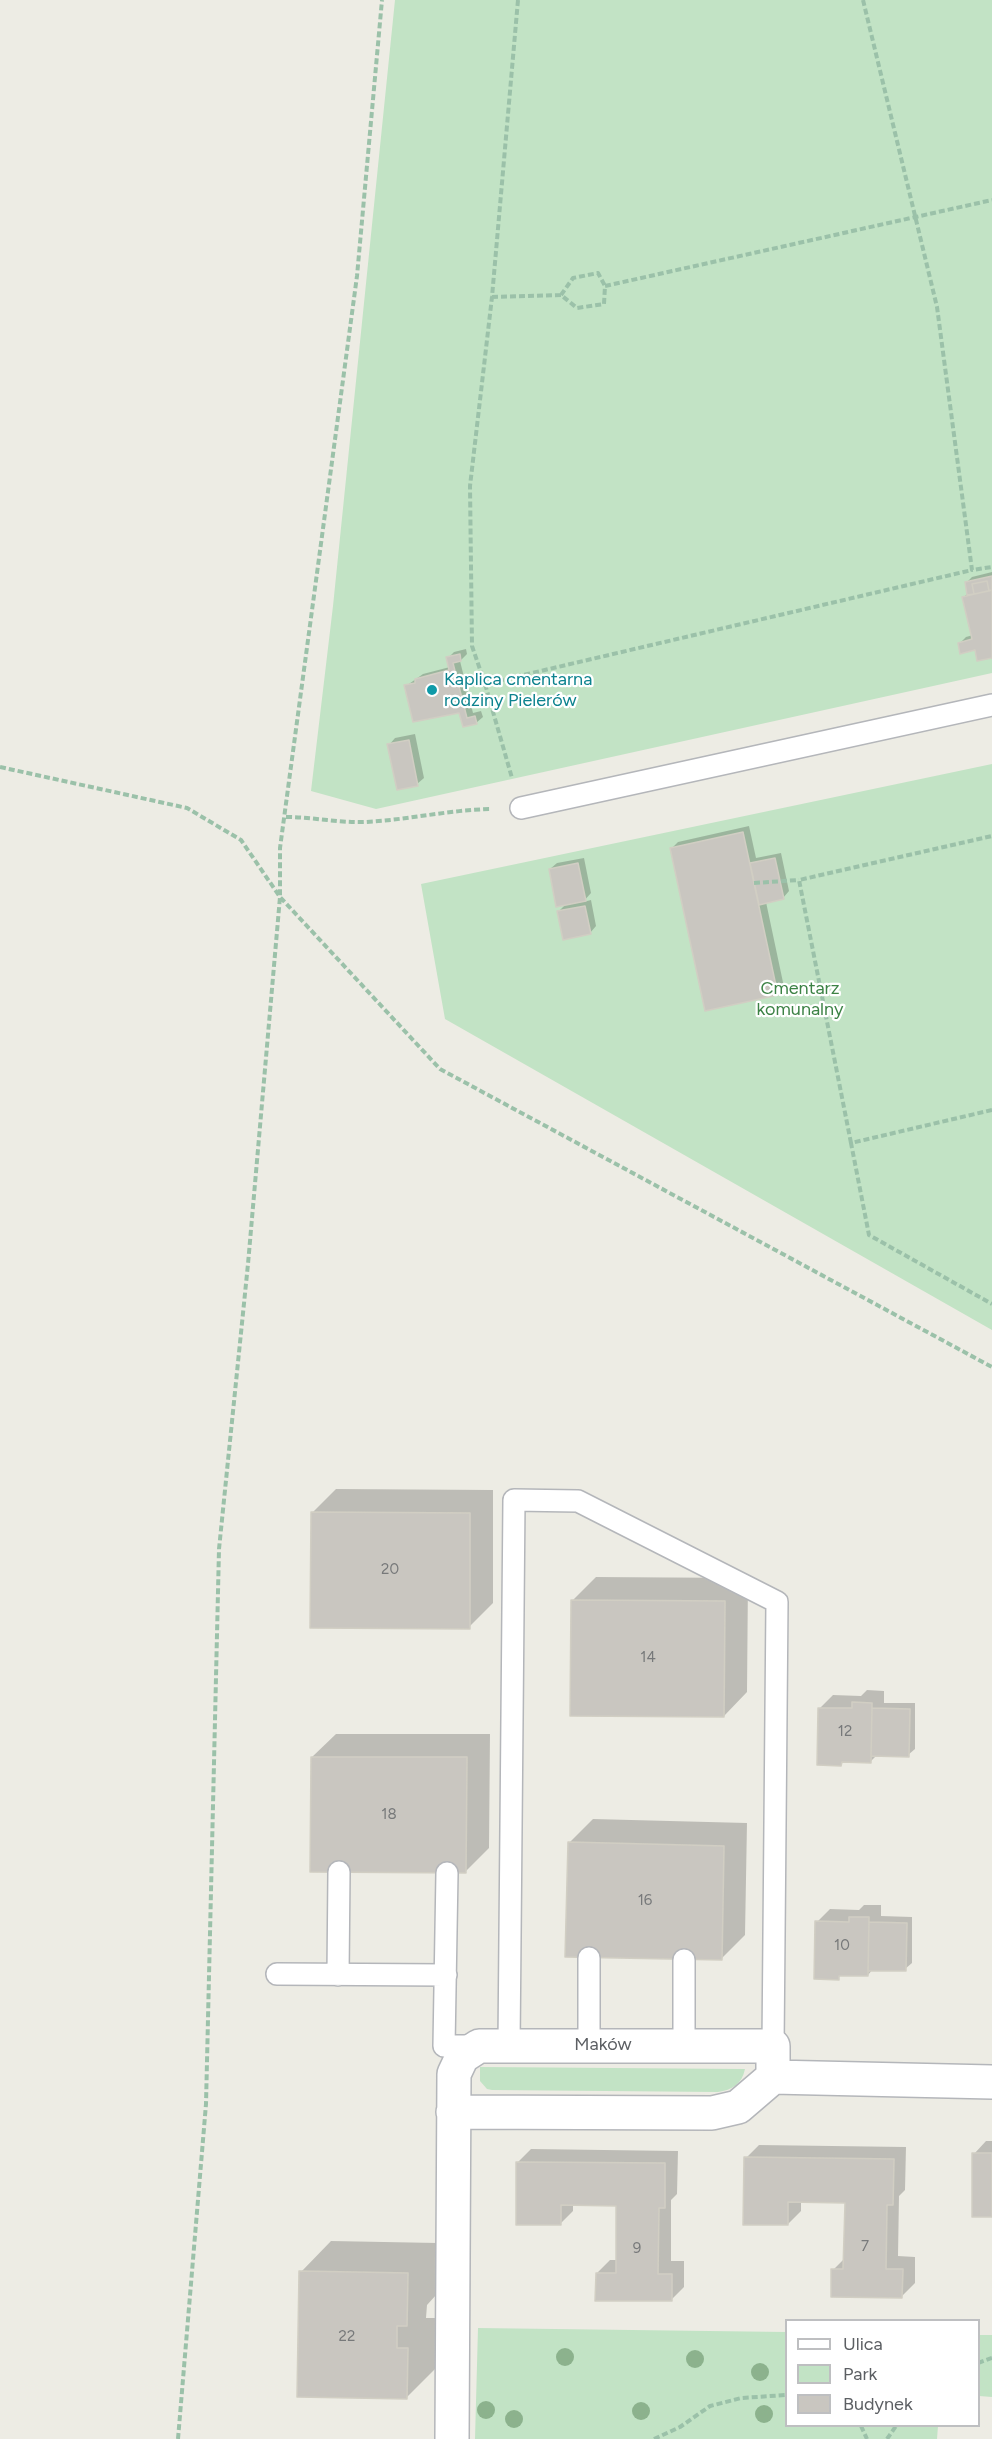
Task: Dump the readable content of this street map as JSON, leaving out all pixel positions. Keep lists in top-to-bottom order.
{
  "streets": {
    "street": ["Maków"]
  },
  "parks": ["Cmentarz komunalny"],
  "places": ["Kaplica cmentarna rodziny Pielerów"],
  "house_numbers": [
    "20",
    "14",
    "12",
    "18",
    "16",
    "10",
    "7",
    "9",
    "22"
  ],
  "legend": ["Ulica", "Park", "Budynek"]
}
